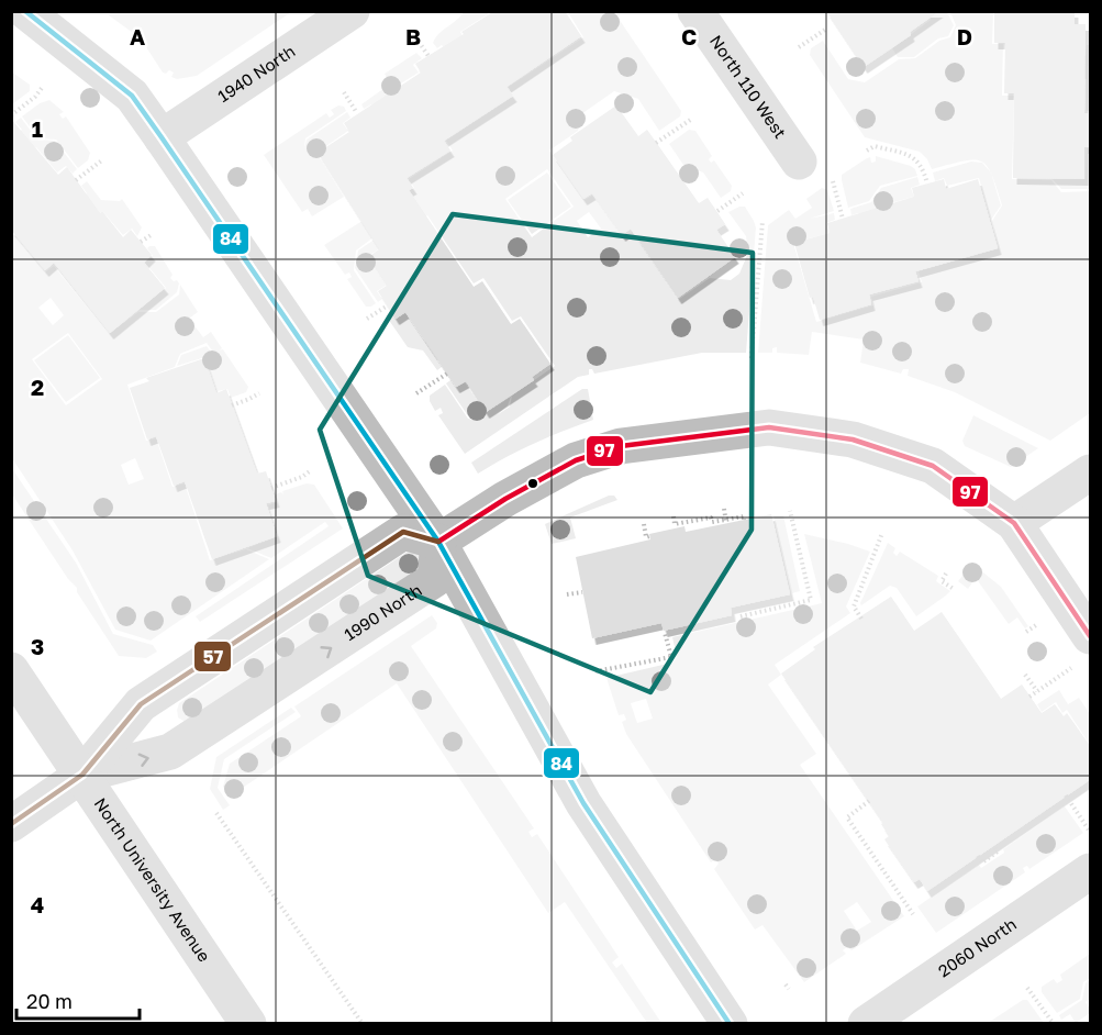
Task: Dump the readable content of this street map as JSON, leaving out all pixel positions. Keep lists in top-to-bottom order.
{
  "streets": {
    "main road": [
      "1940 North",
      "North 110 West",
      "1990 North",
      "North University Avenue",
      "2060 North"
    ]
  },
  "crossings": [
    ["1990 North", "North University Avenue"]
  ],
  "lines": ["transit line 84", "transit line 97", "transit line 57"],
  "scale_bar": "20 m",
  "grid": {
    "columns": [
      "A",
      "B",
      "C",
      "D"
    ],
    "rows": [
      "1",
      "2",
      "3",
      "4"
    ]
  }
}
